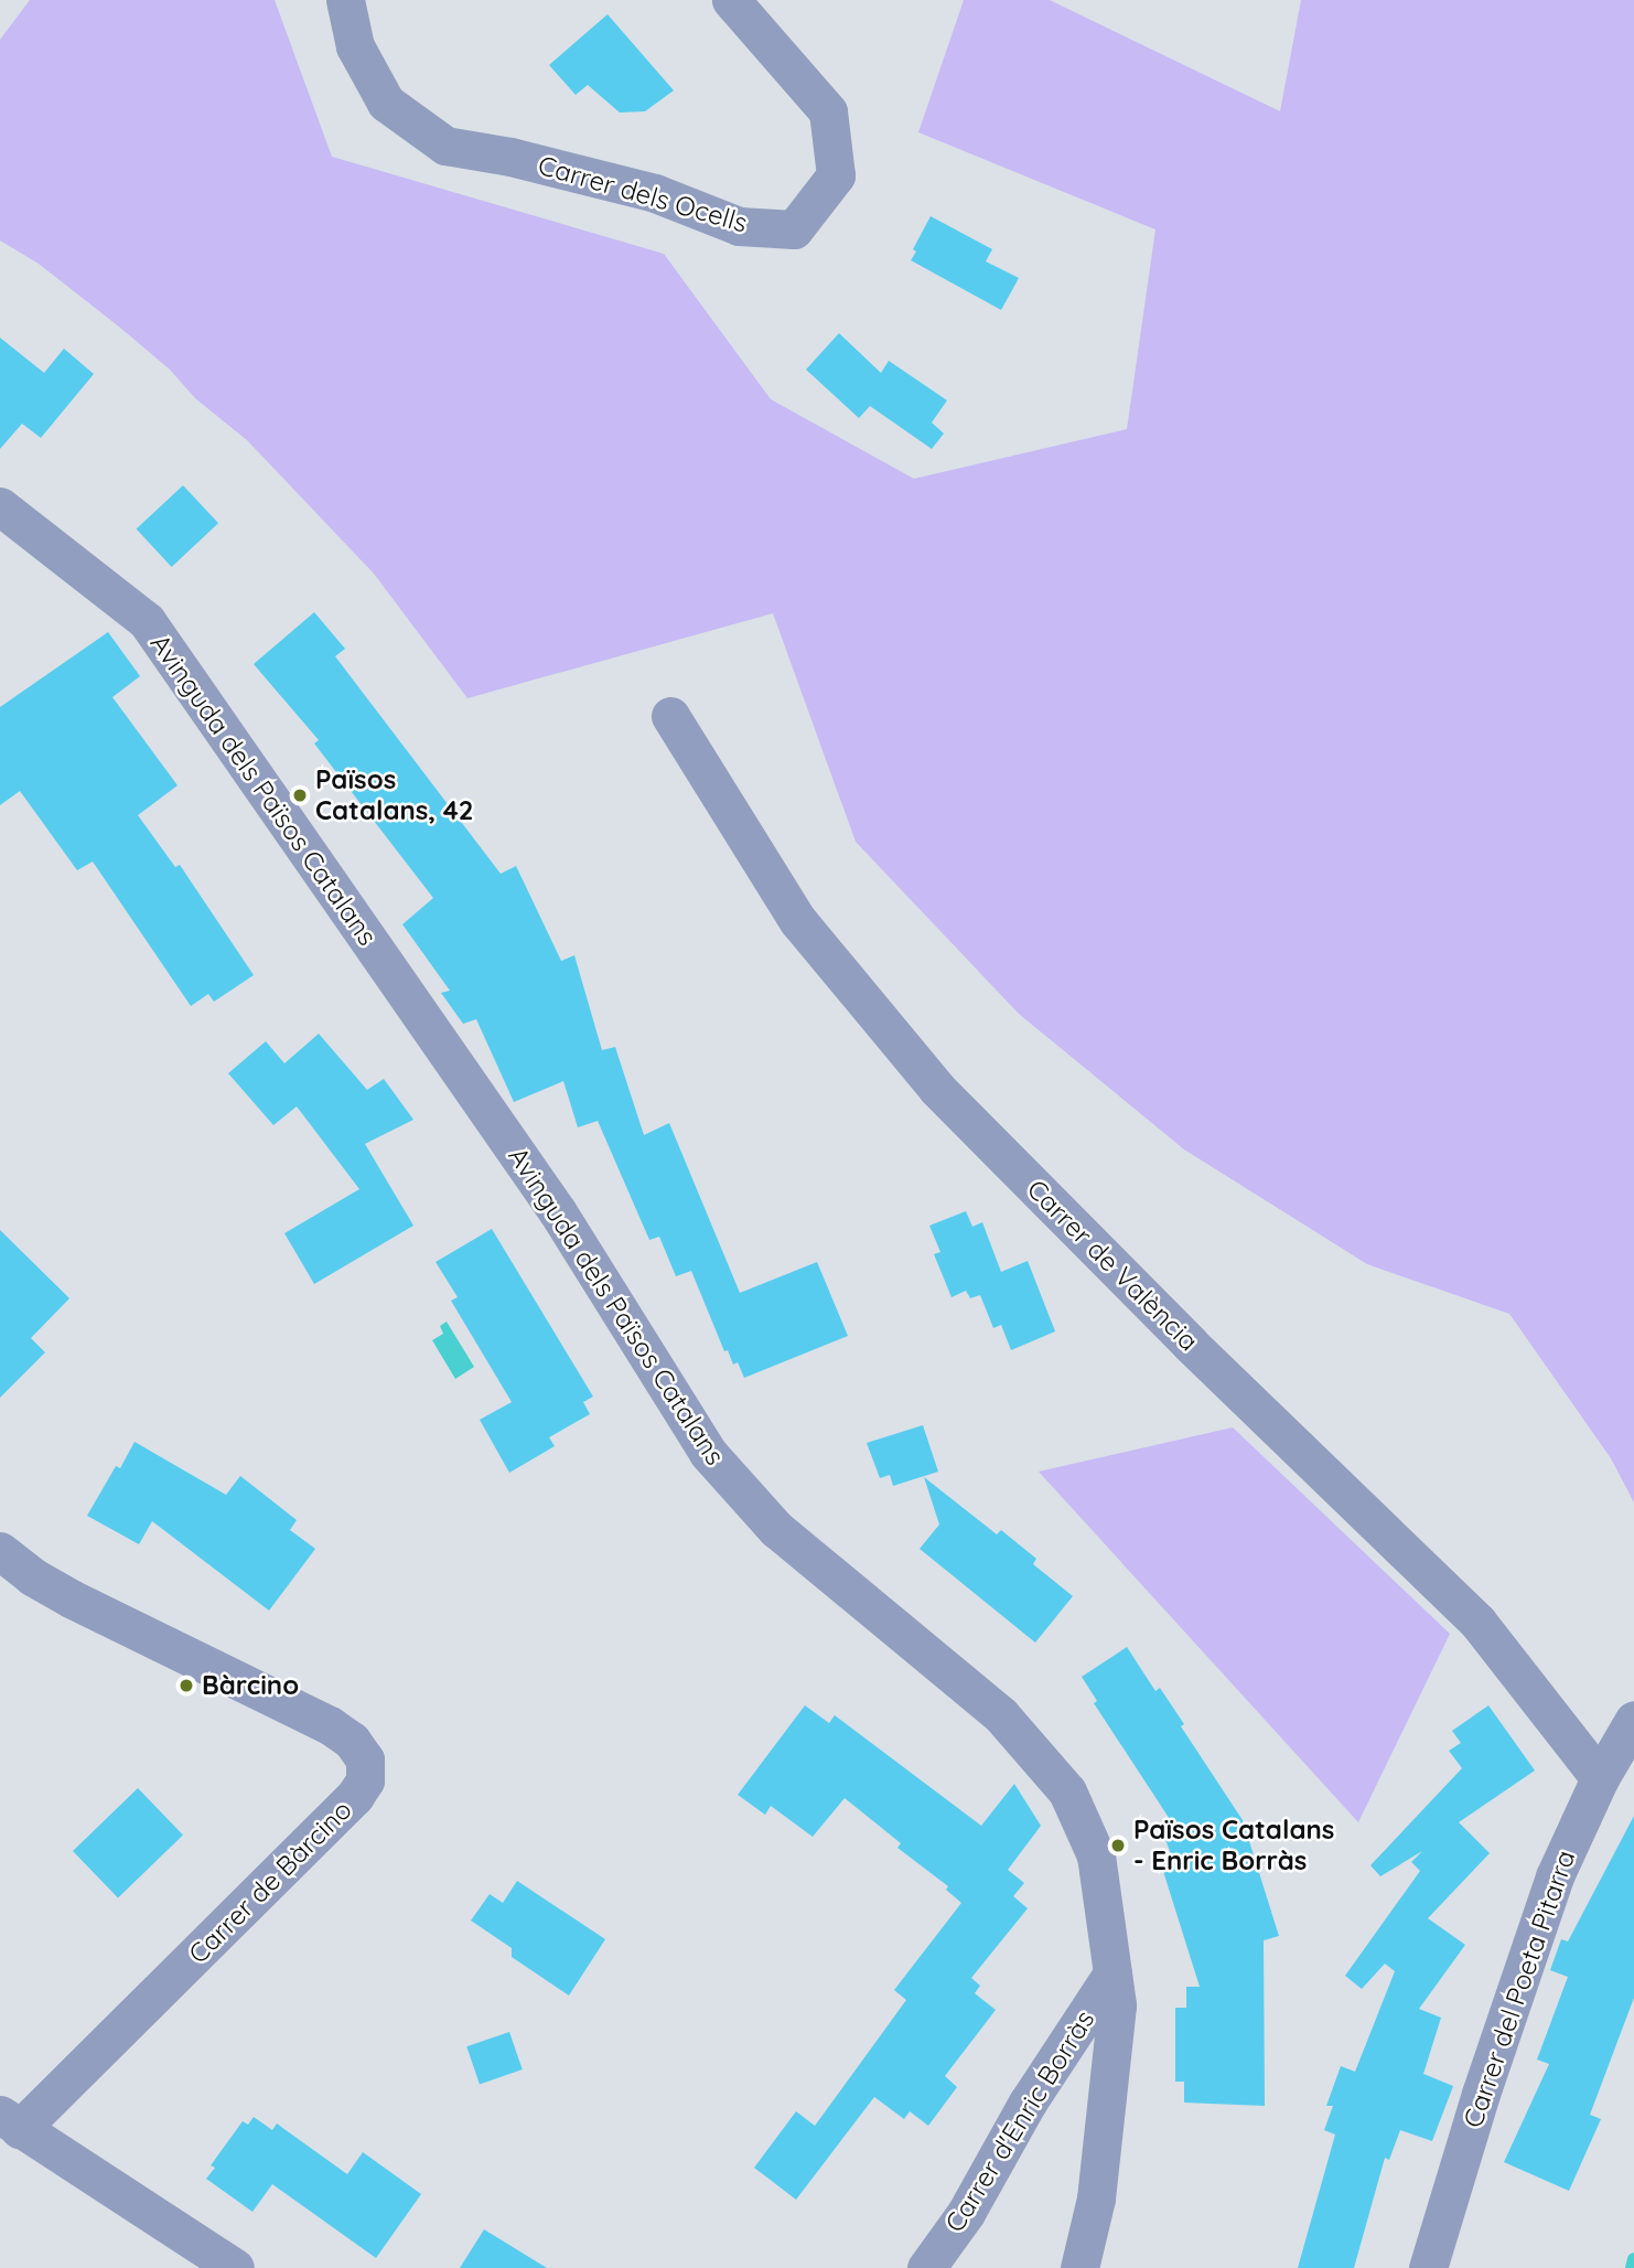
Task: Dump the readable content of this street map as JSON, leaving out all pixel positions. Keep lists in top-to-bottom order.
{
  "streets": {
    "street": [
      "Carrer dels Ocells",
      "Avinguda dels Països Catalans",
      "Carrer de València",
      "Carrer de Bàrcino",
      "Carrer del Poeta Pitarra",
      "Carrer d'Enric Borràs"
    ]
  },
  "crossings": [
    ["Avinguda dels Països Catalans", "Carrer d'Enric Borràs"],
    ["Carrer de València", "Carrer del Poeta Pitarra"]
  ],
  "places": ["Països Catalans, 42", "Bàrcino", "Països Catalans - Enric Borràs"]
}
